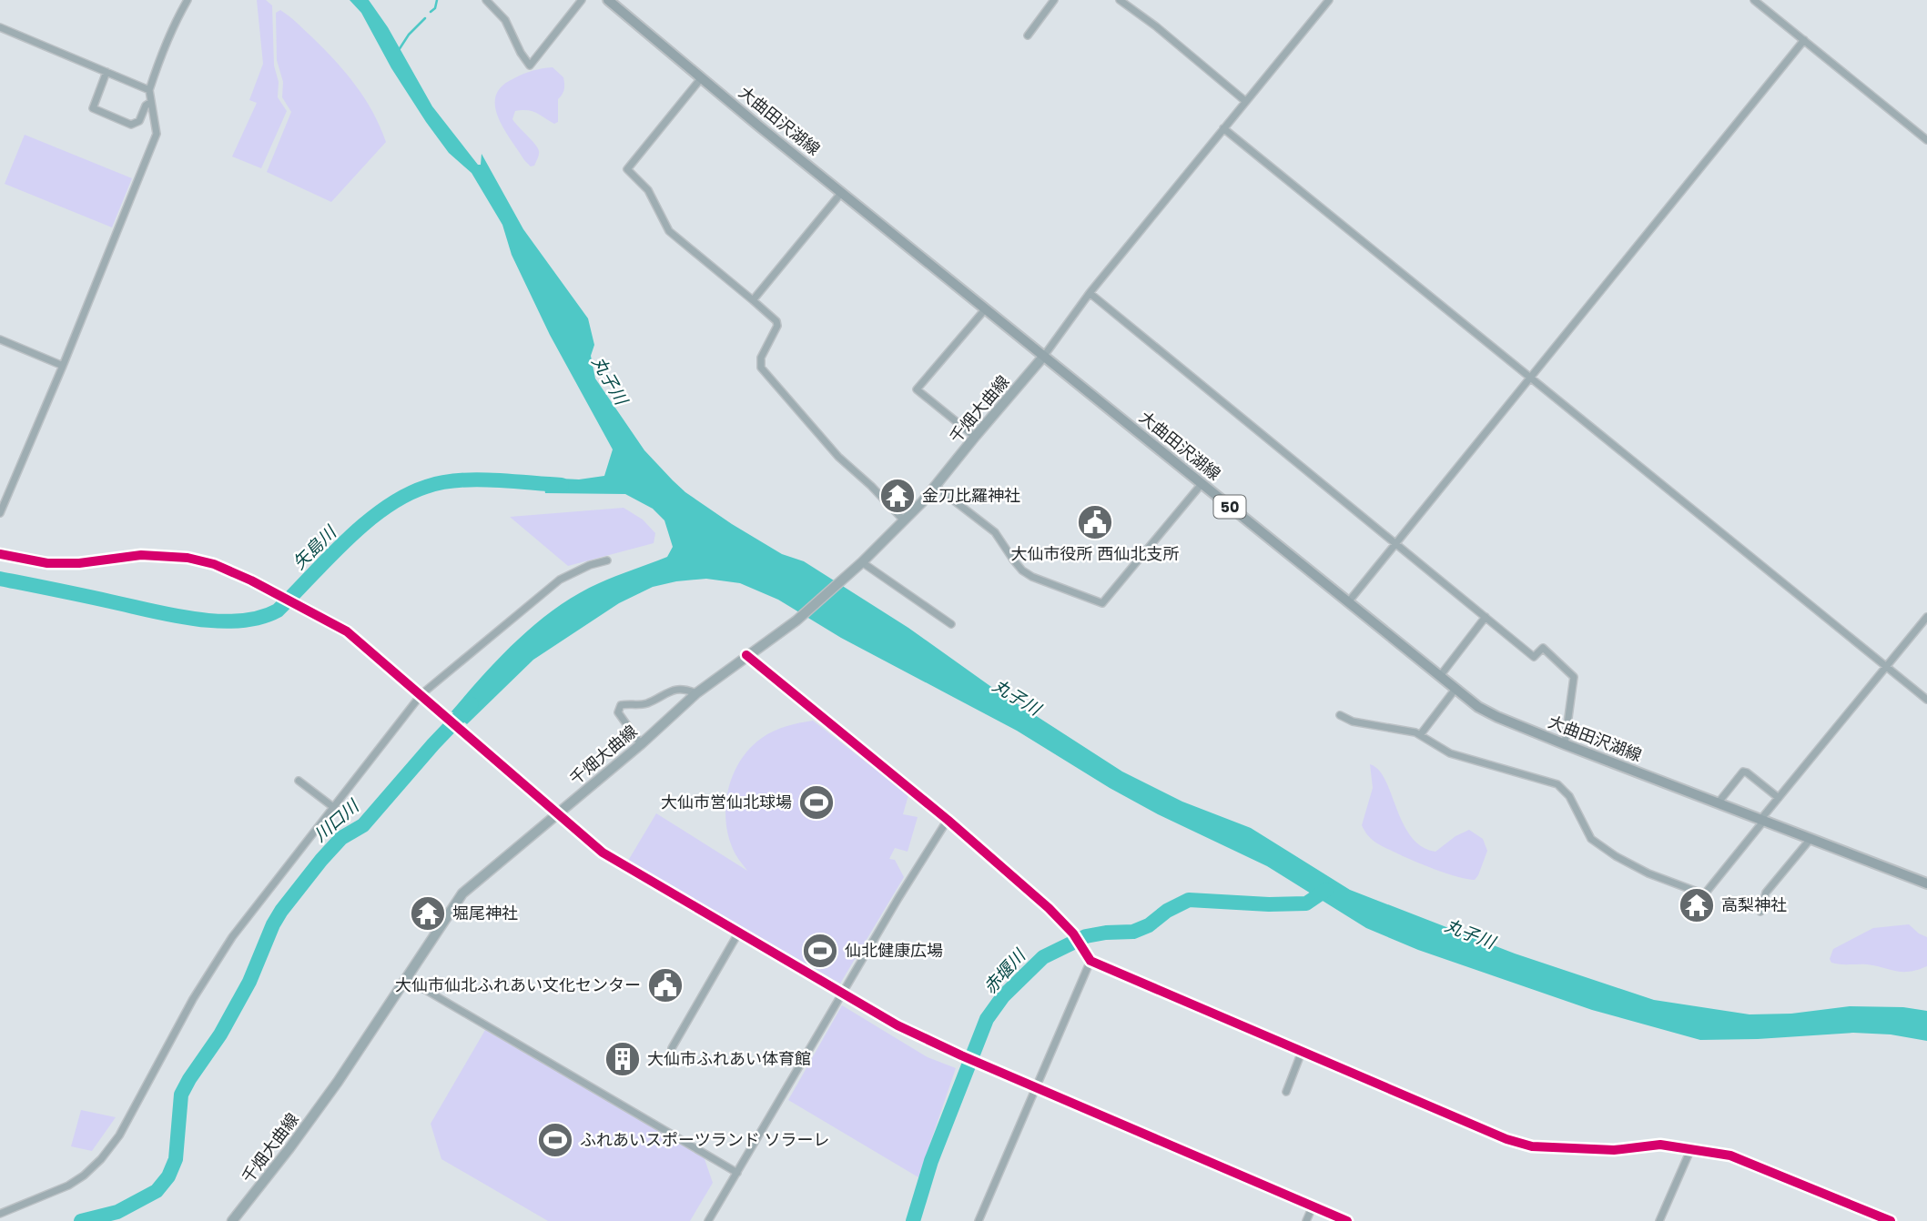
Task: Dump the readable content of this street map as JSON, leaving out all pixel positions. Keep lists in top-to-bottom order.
{
  "streets": {
    "main road": ["大曲田沢湖線", "50"],
    "street": ["千畑大曲線"]
  },
  "crossings": [
    ["大曲田沢湖線", "千畑大曲線"]
  ],
  "water": [
    "丸子川",
    "矢島川",
    "川口川",
    "赤堰川"
  ],
  "places": {
    "temple": ["金刀比羅神社", "高梨神社", "堀尾神社"],
    "public building": ["大仙市役所 西仙北支所", "大仙市仙北ふれあい文化センター"],
    "sports": ["大仙市営仙北球場", "仙北健康広場", "ふれあいスポーツランド ソラーレ"],
    "building": ["大仙市ふれあい体育館"]
  }
}
